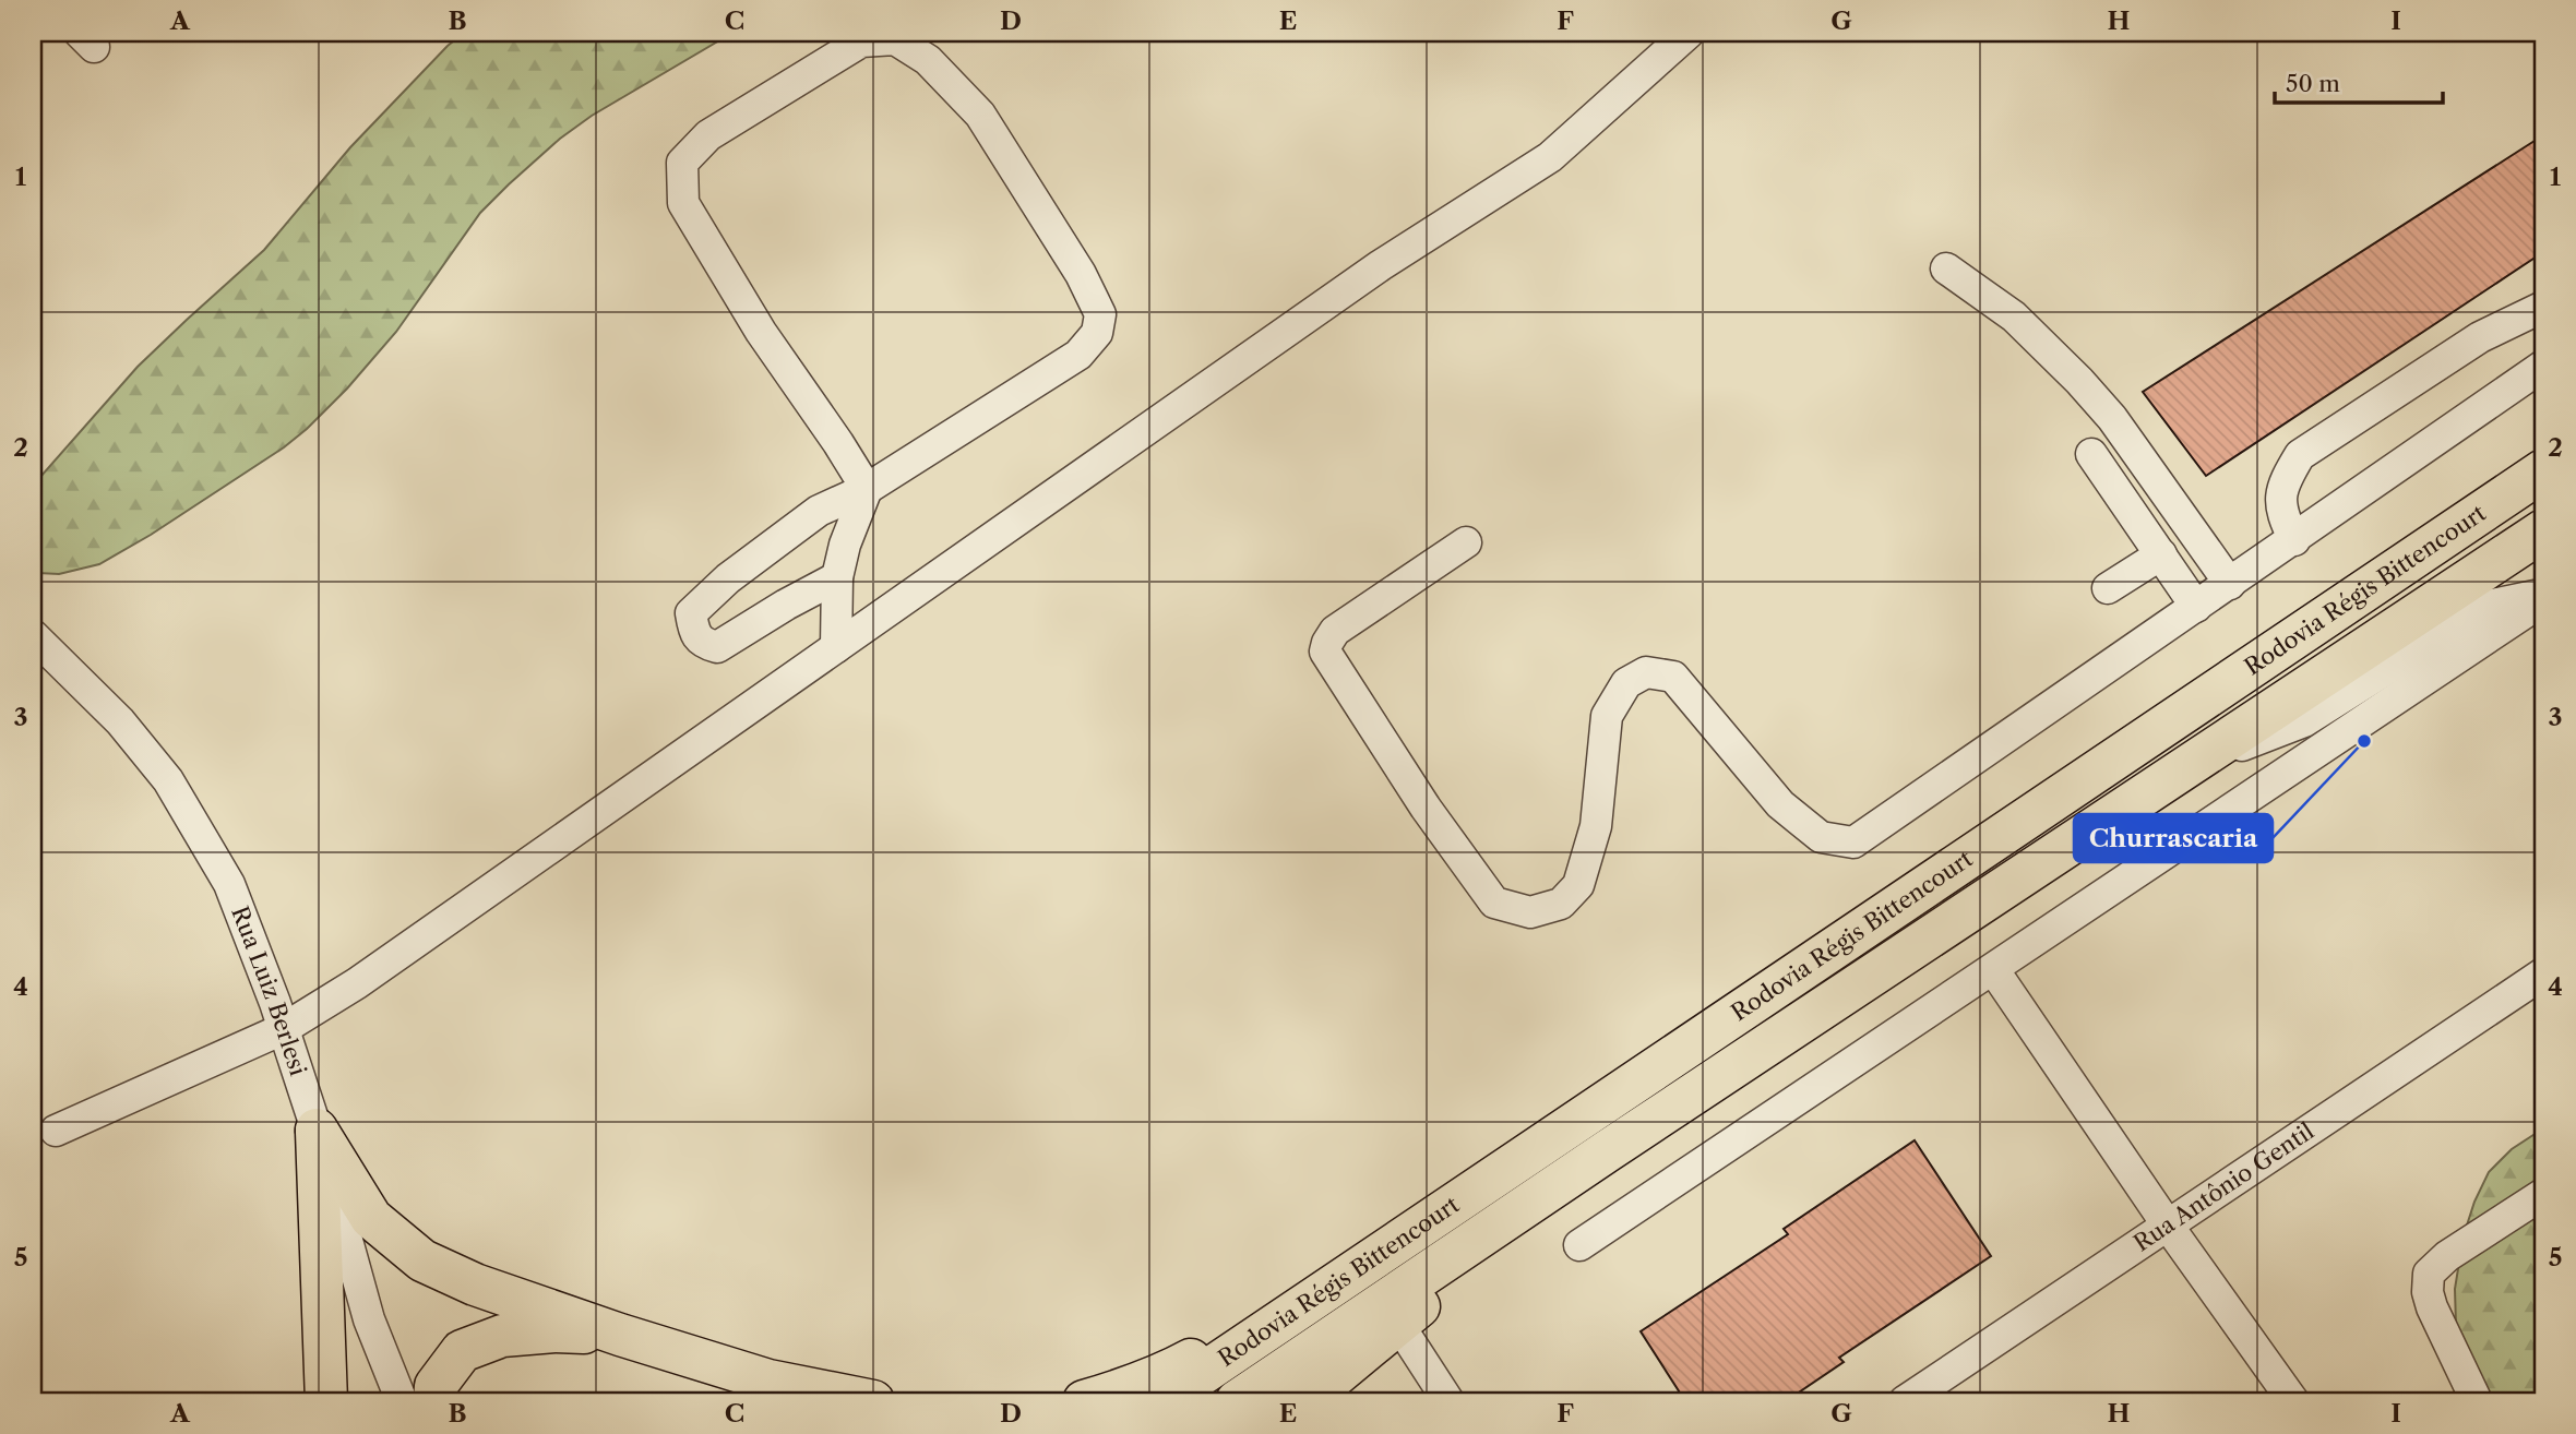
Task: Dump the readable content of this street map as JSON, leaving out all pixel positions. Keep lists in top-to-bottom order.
{
  "streets": {
    "highway": ["Rodovia Régis Bittencourt"],
    "street": ["Rua Luiz Berlesi", "Rua Antônio Gentil"]
  },
  "places": ["Churrascaria"],
  "scale_bar": "50 m",
  "grid": {
    "columns": [
      "A",
      "B",
      "C",
      "D",
      "E",
      "F",
      "G",
      "H",
      "I"
    ],
    "rows": [
      "1",
      "2",
      "3",
      "4",
      "5"
    ]
  }
}
